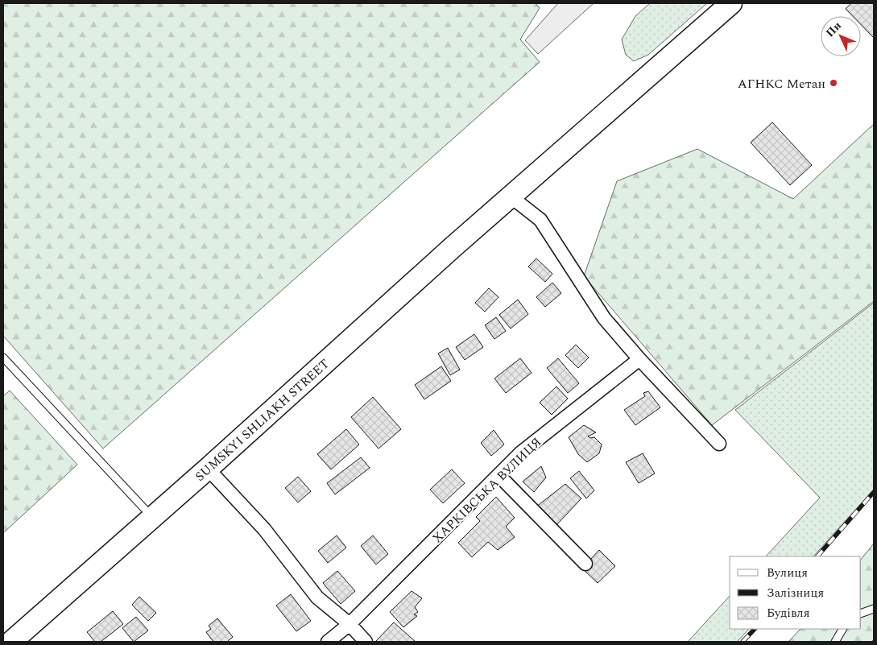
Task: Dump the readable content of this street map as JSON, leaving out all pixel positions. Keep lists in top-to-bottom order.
{
  "streets": {
    "main road": ["SUMSKYI SHLIAKH STREET"],
    "street": ["ХАРКІВСЬКА ВУЛИЦЯ"]
  },
  "places": ["АГНКС Метан"],
  "legend": ["Вулиця", "Залізниця", "Будівля"],
  "north": "top left"
}
